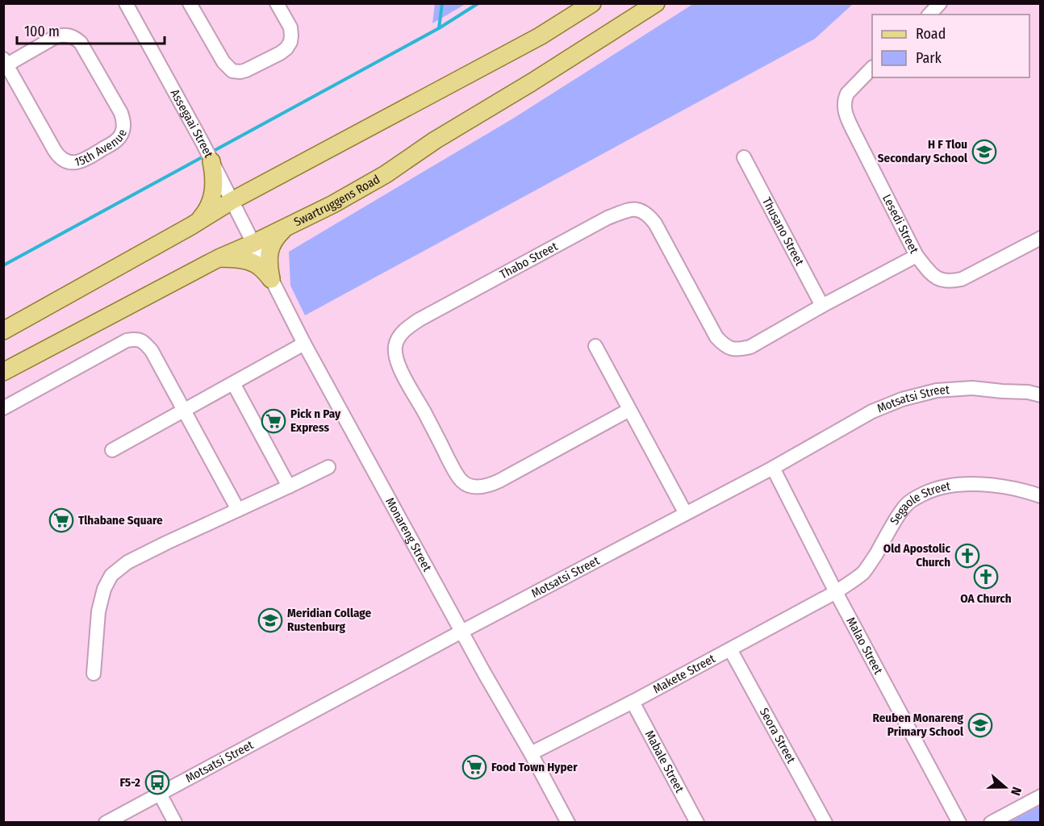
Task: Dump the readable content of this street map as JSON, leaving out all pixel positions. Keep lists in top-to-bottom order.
{
  "streets": {
    "main road": ["Swartruggens Road"],
    "street": [
      "Assegaai Street",
      "15th Avenue",
      "Lesedi Street",
      "Thusano Street",
      "Thabo Street",
      "Motsatsi Street",
      "Segaole Street",
      "Monareng Street",
      "Malao Street",
      "Makete Street",
      "Seora Street",
      "Mabale Street"
    ]
  },
  "crossings": [
    ["Assegaai Street", "Swartruggens Road"],
    ["Assegaai Street", "Monareng Street"],
    ["Swartruggens Road", "Monareng Street"],
    ["Lesedi Street", "Thabo Street"],
    ["Thusano Street", "Thabo Street"],
    ["Motsatsi Street", "Monareng Street"],
    ["Motsatsi Street", "Malao Street"],
    ["Segaole Street", "Malao Street"],
    ["Segaole Street", "Makete Street"],
    ["Monareng Street", "Makete Street"],
    ["Malao Street", "Makete Street"],
    ["Makete Street", "Seora Street"],
    ["Makete Street", "Mabale Street"]
  ],
  "places": {
    "school or university": ["H F Tlou Secondary School", "Meridian Collage Rustenburg", "Reuben Monareng Primary School"],
    "supermarket": ["Pick n Pay Express", "Tlhabane Square", "Food Town Hyper"],
    "church": ["Old Apostolic Church", "OA Church"],
    "bus stop": ["F5-2"]
  },
  "legend": ["Road", "Park"],
  "scale_bar": "100 m",
  "north": "right"
}
